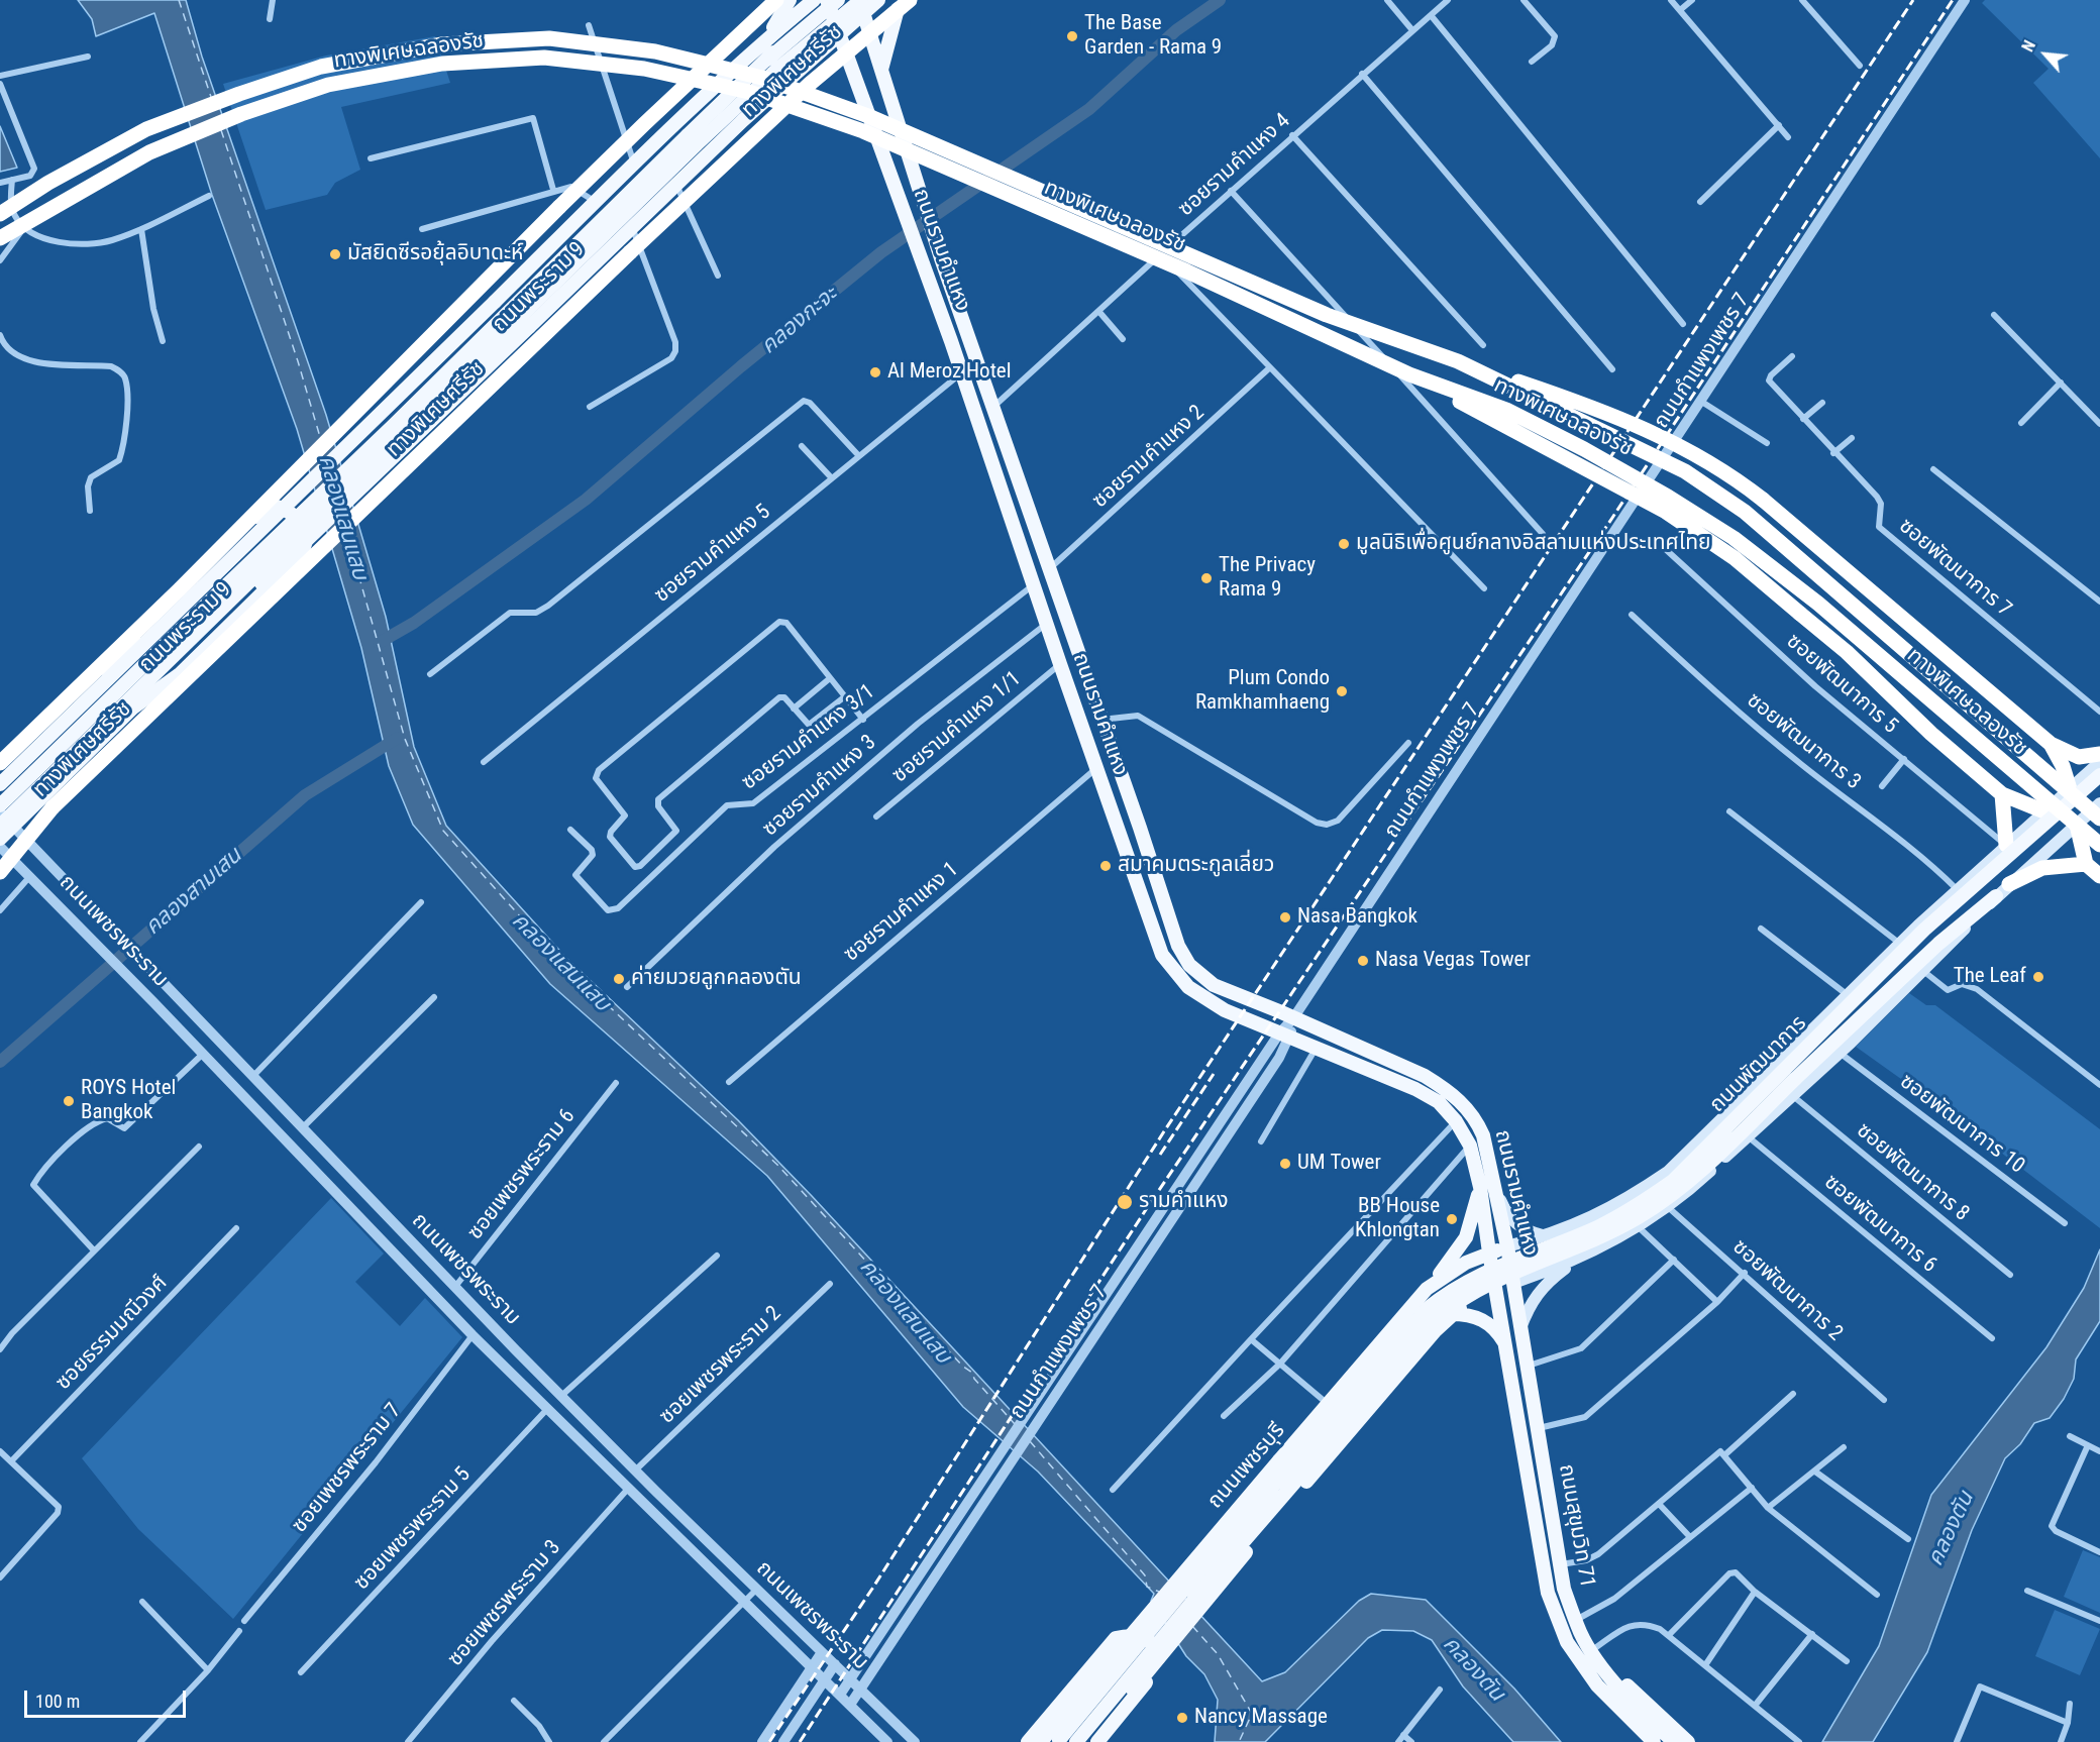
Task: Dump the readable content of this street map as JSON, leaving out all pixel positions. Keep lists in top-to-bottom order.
{
  "streets": {
    "highway": ["ทางพิเศษฉลองรัช", "ทางพิเศษศรีรัช"],
    "main road": [
      "ถนนรามคำแหง",
      "ถนนพระราม 9",
      "ถนนพัฒนาการ",
      "ถนนเพชรบุรี",
      "ถนนสุขุมวิท 71"
    ],
    "street": [
      "ซอยรามคำแหง 4",
      "ถนนกำแพงเพชร 7",
      "ซอยรามคำแหง 2",
      "ซอยรามคำแหง 5",
      "ซอยพัฒนาการ 7",
      "ซอยพัฒนาการ 5",
      "ซอยรามคำแหง 1/1",
      "ซอยรามคำแหง 3/1",
      "ซอยพัฒนาการ 3",
      "ซอยรามคำแหง 3",
      "ซอยรามคำแหง 1",
      "ถนนเพชรพระราม",
      "ซอยพัฒนาการ 10",
      "ซอยพัฒนาการ 8",
      "ซอยเพชรพระราม 6",
      "ซอยพัฒนาการ 6",
      "ซอยพัฒนาการ 2",
      "ซอยธรรมมณีวงศ์",
      "ซอยเพชรพระราม 2",
      "ซอยเพชรพระราม 7",
      "ซอยเพชรพระราม 5",
      "ซอยเพชรพระราม 3"
    ]
  },
  "crossings": [
    ["ทางพิเศษฉลองรัช", "ถนนพัฒนาการ"],
    ["ซอยรามคำแหง 4", "ถนนรามคำแหง"],
    ["ถนนรามคำแหง", "ถนนพระราม 9"],
    ["ถนนรามคำแหง", "ถนนกำแพงเพชร 7"],
    ["ถนนรามคำแหง", "ซอยรามคำแหง 2"],
    ["ถนนรามคำแหง", "ซอยรามคำแหง 5"],
    ["ถนนรามคำแหง", "ซอยรามคำแหง 1/1"],
    ["ถนนรามคำแหง", "ซอยรามคำแหง 3/1"],
    ["ถนนรามคำแหง", "ซอยรามคำแหง 3"],
    ["ถนนรามคำแหง", "ซอยรามคำแหง 1"],
    ["ถนนรามคำแหง", "ถนนพัฒนาการ"],
    ["ถนนรามคำแหง", "ถนนเพชรบุรี"],
    ["ถนนรามคำแหง", "ถนนสุขุมวิท 71"],
    ["ถนนพระราม 9", "ถนนเพชรพระราม"],
    ["ถนนกำแพงเพชร 7", "ถนนเพชรพระราม"],
    ["ซอยพัฒนาการ 5", "ถนนพัฒนาการ"],
    ["ซอยพัฒนาการ 3", "ถนนพัฒนาการ"],
    ["ถนนเพชรพระราม", "ซอยเพชรพระราม 6"],
    ["ถนนเพชรพระราม", "ซอยเพชรพระราม 2"],
    ["ถนนเพชรพระราม", "ซอยเพชรพระราม 7"],
    ["ถนนเพชรพระราม", "ซอยเพชรพระราม 5"],
    ["ถนนเพชรพระราม", "ซอยเพชรพระราม 3"],
    ["ถนนพัฒนาการ", "ซอยพัฒนาการ 10"],
    ["ถนนพัฒนาการ", "ซอยพัฒนาการ 8"],
    ["ถนนพัฒนาการ", "ซอยพัฒนาการ 6"],
    ["ถนนพัฒนาการ", "ซอยพัฒนาการ 2"],
    ["ถนนพัฒนาการ", "ถนนเพชรบุรี"],
    ["ถนนพัฒนาการ", "ถนนสุขุมวิท 71"]
  ],
  "water": [
    "คลองกะจะ",
    "คลองแสนแสบ",
    "คลองสามเสน",
    "คลองตัน"
  ],
  "places": [
    "The Base Garden - Rama 9",
    "มัสยิดซีรอยุ้ลอิบาดะห์",
    "Al Meroz Hotel",
    "มูลนิธิเพื่อศูนย์กลางอิสลามแห่งประเทศไทย",
    "The Privacy Rama 9",
    "Plum Condo Ramkhamhaeng",
    "สมาคมตระกูลเลี่ยว",
    "Nasa Bangkok",
    "Nasa Vegas Tower",
    "The Leaf",
    "ค่ายมวยลูกคลองตัน",
    "ROYS Hotel Bangkok",
    "UM Tower",
    "รามคำแหง",
    "BB House Khlongtan",
    "Nancy Massage"
  ],
  "scale_bar": "100 m",
  "north": "top left"
}
